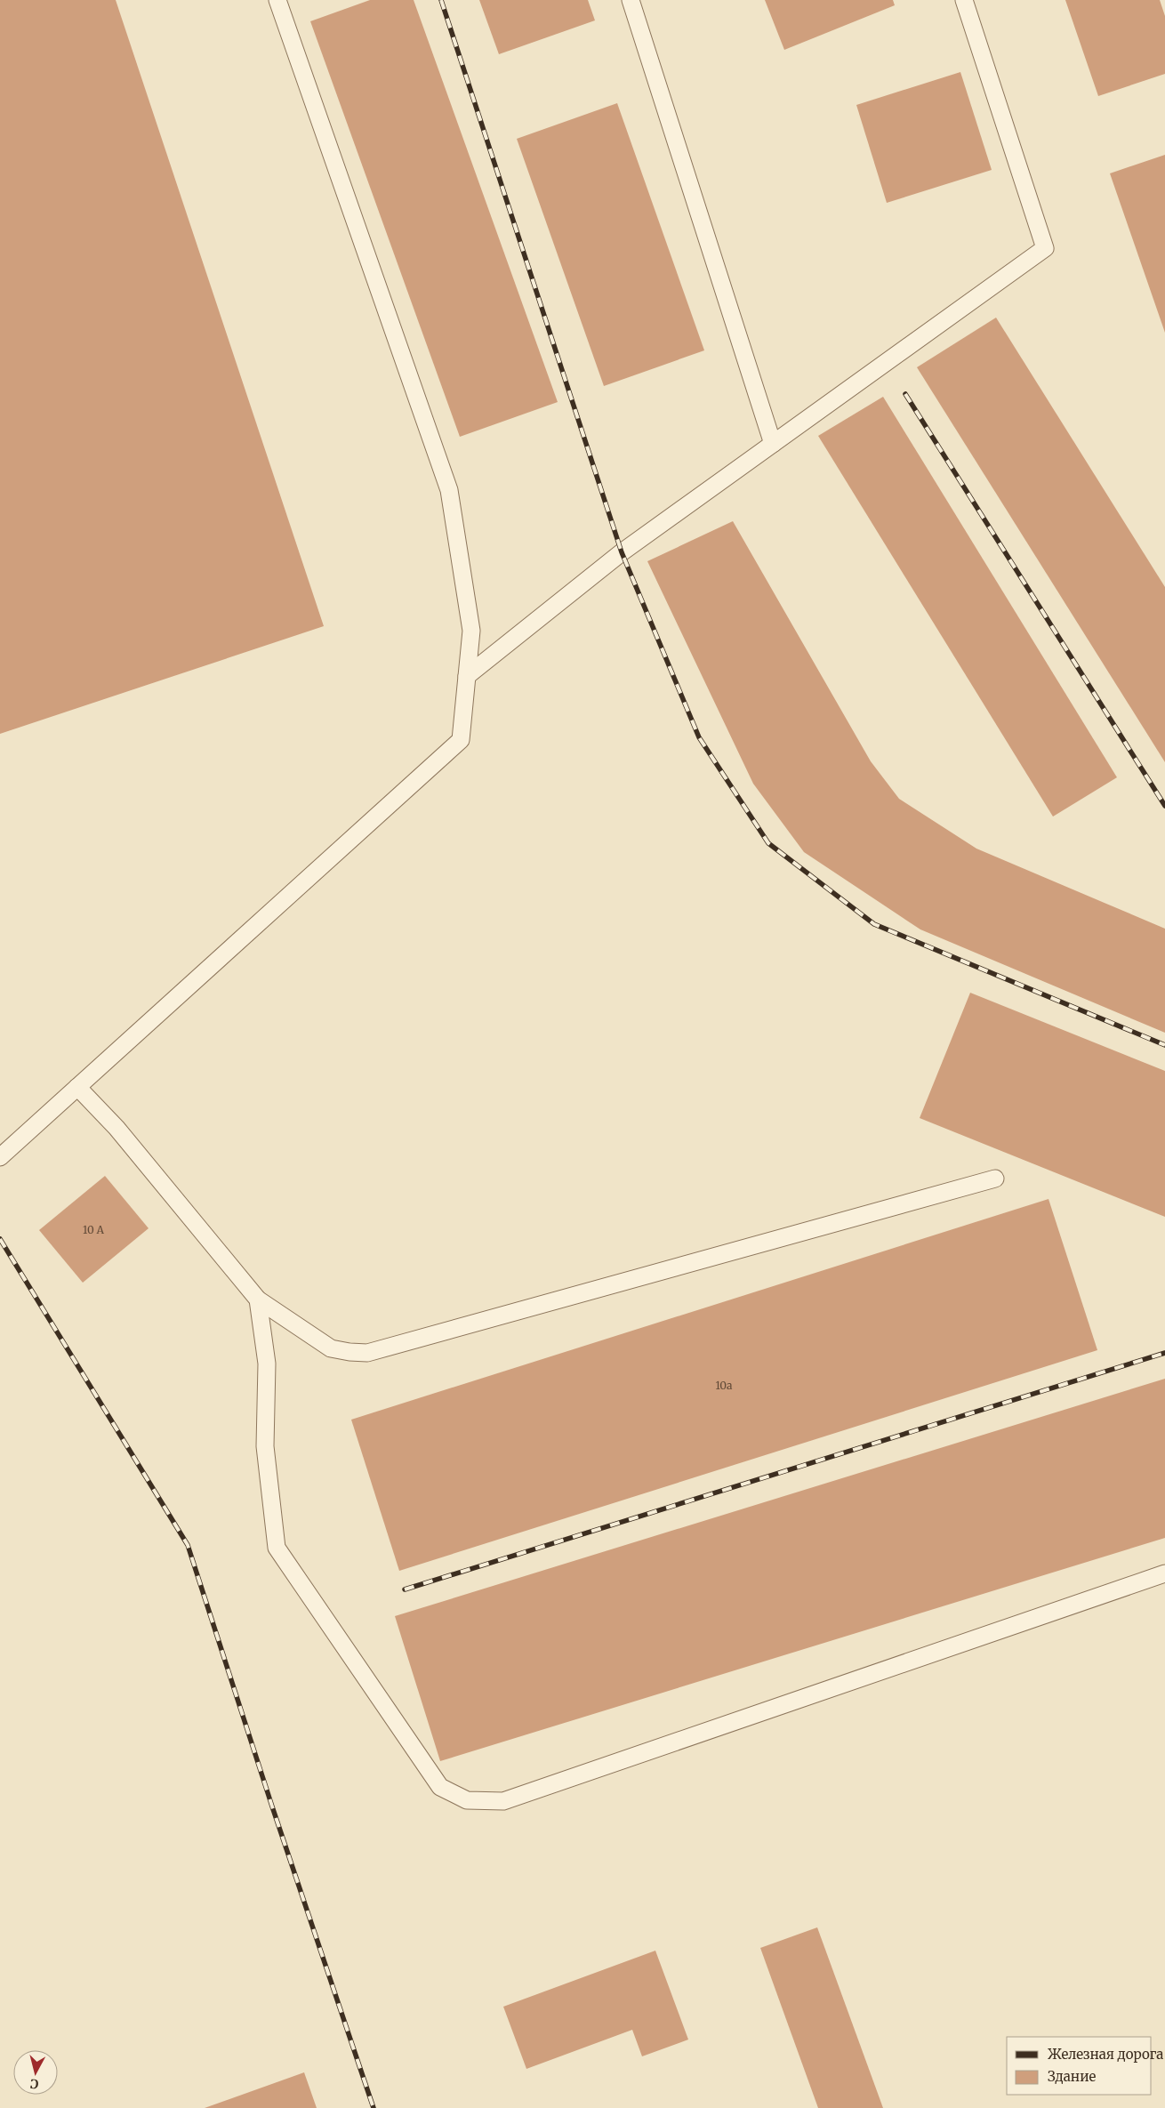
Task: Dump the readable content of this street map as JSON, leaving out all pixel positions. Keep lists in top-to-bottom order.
{
  "house_numbers": ["10 А", "10а"],
  "legend": ["Железная дорога", "Здание"],
  "north": "bottom"
}
